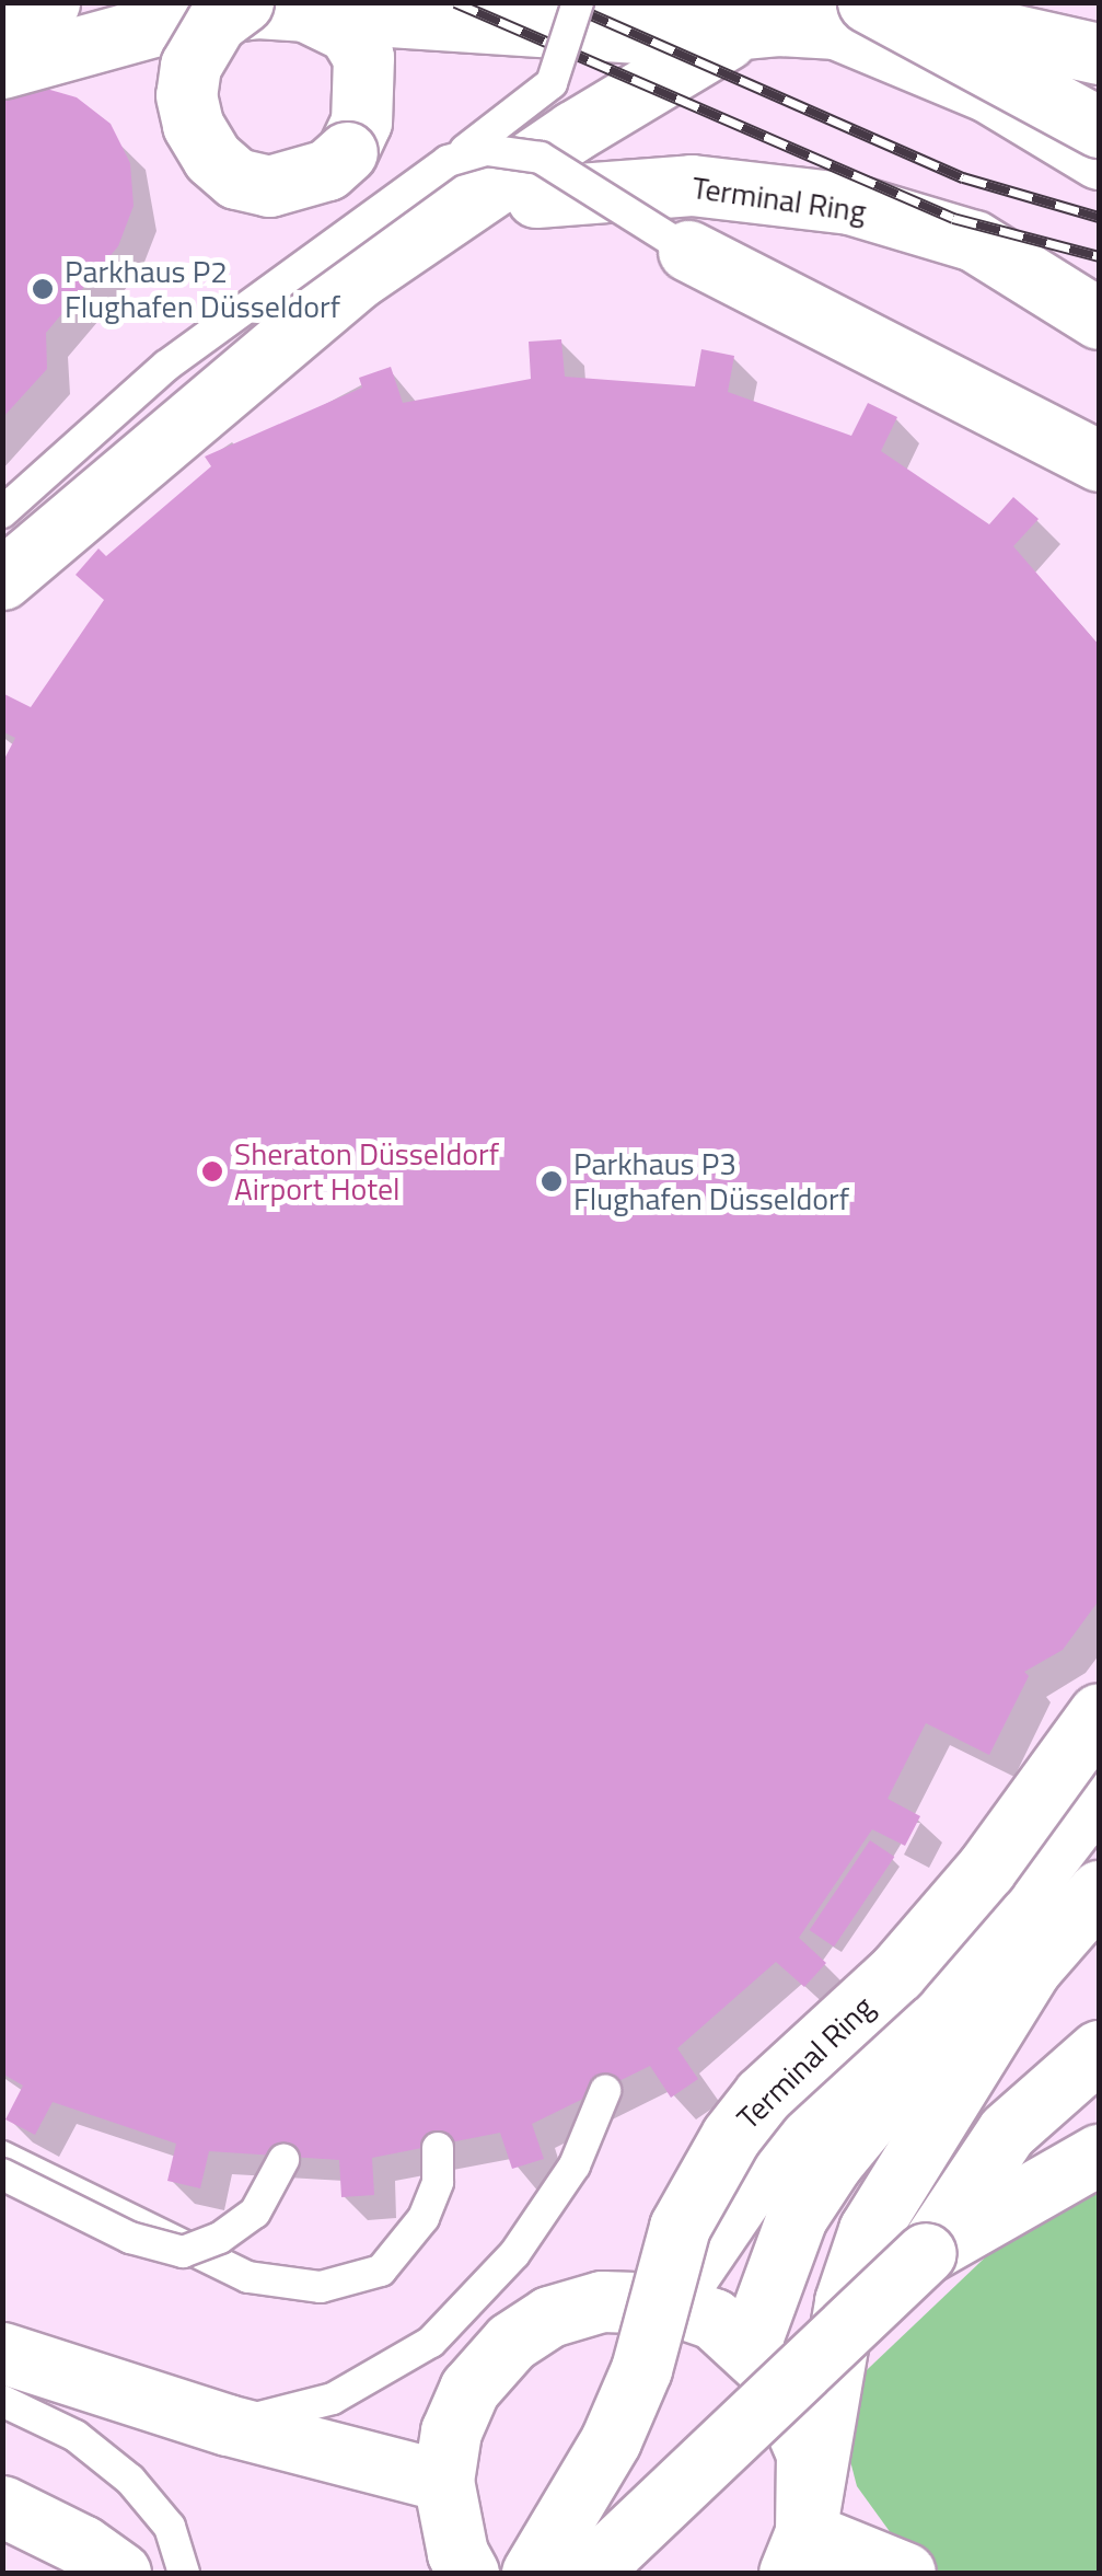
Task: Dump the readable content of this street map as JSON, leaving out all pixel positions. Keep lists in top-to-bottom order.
{
  "streets": {
    "main road": ["Terminal Ring"]
  },
  "places": ["Parkhaus P2 Flughafen Düsseldorf", "Sheraton Düsseldorf Airport Hotel", "Parkhaus P3 Flughafen Düsseldorf"]
}
